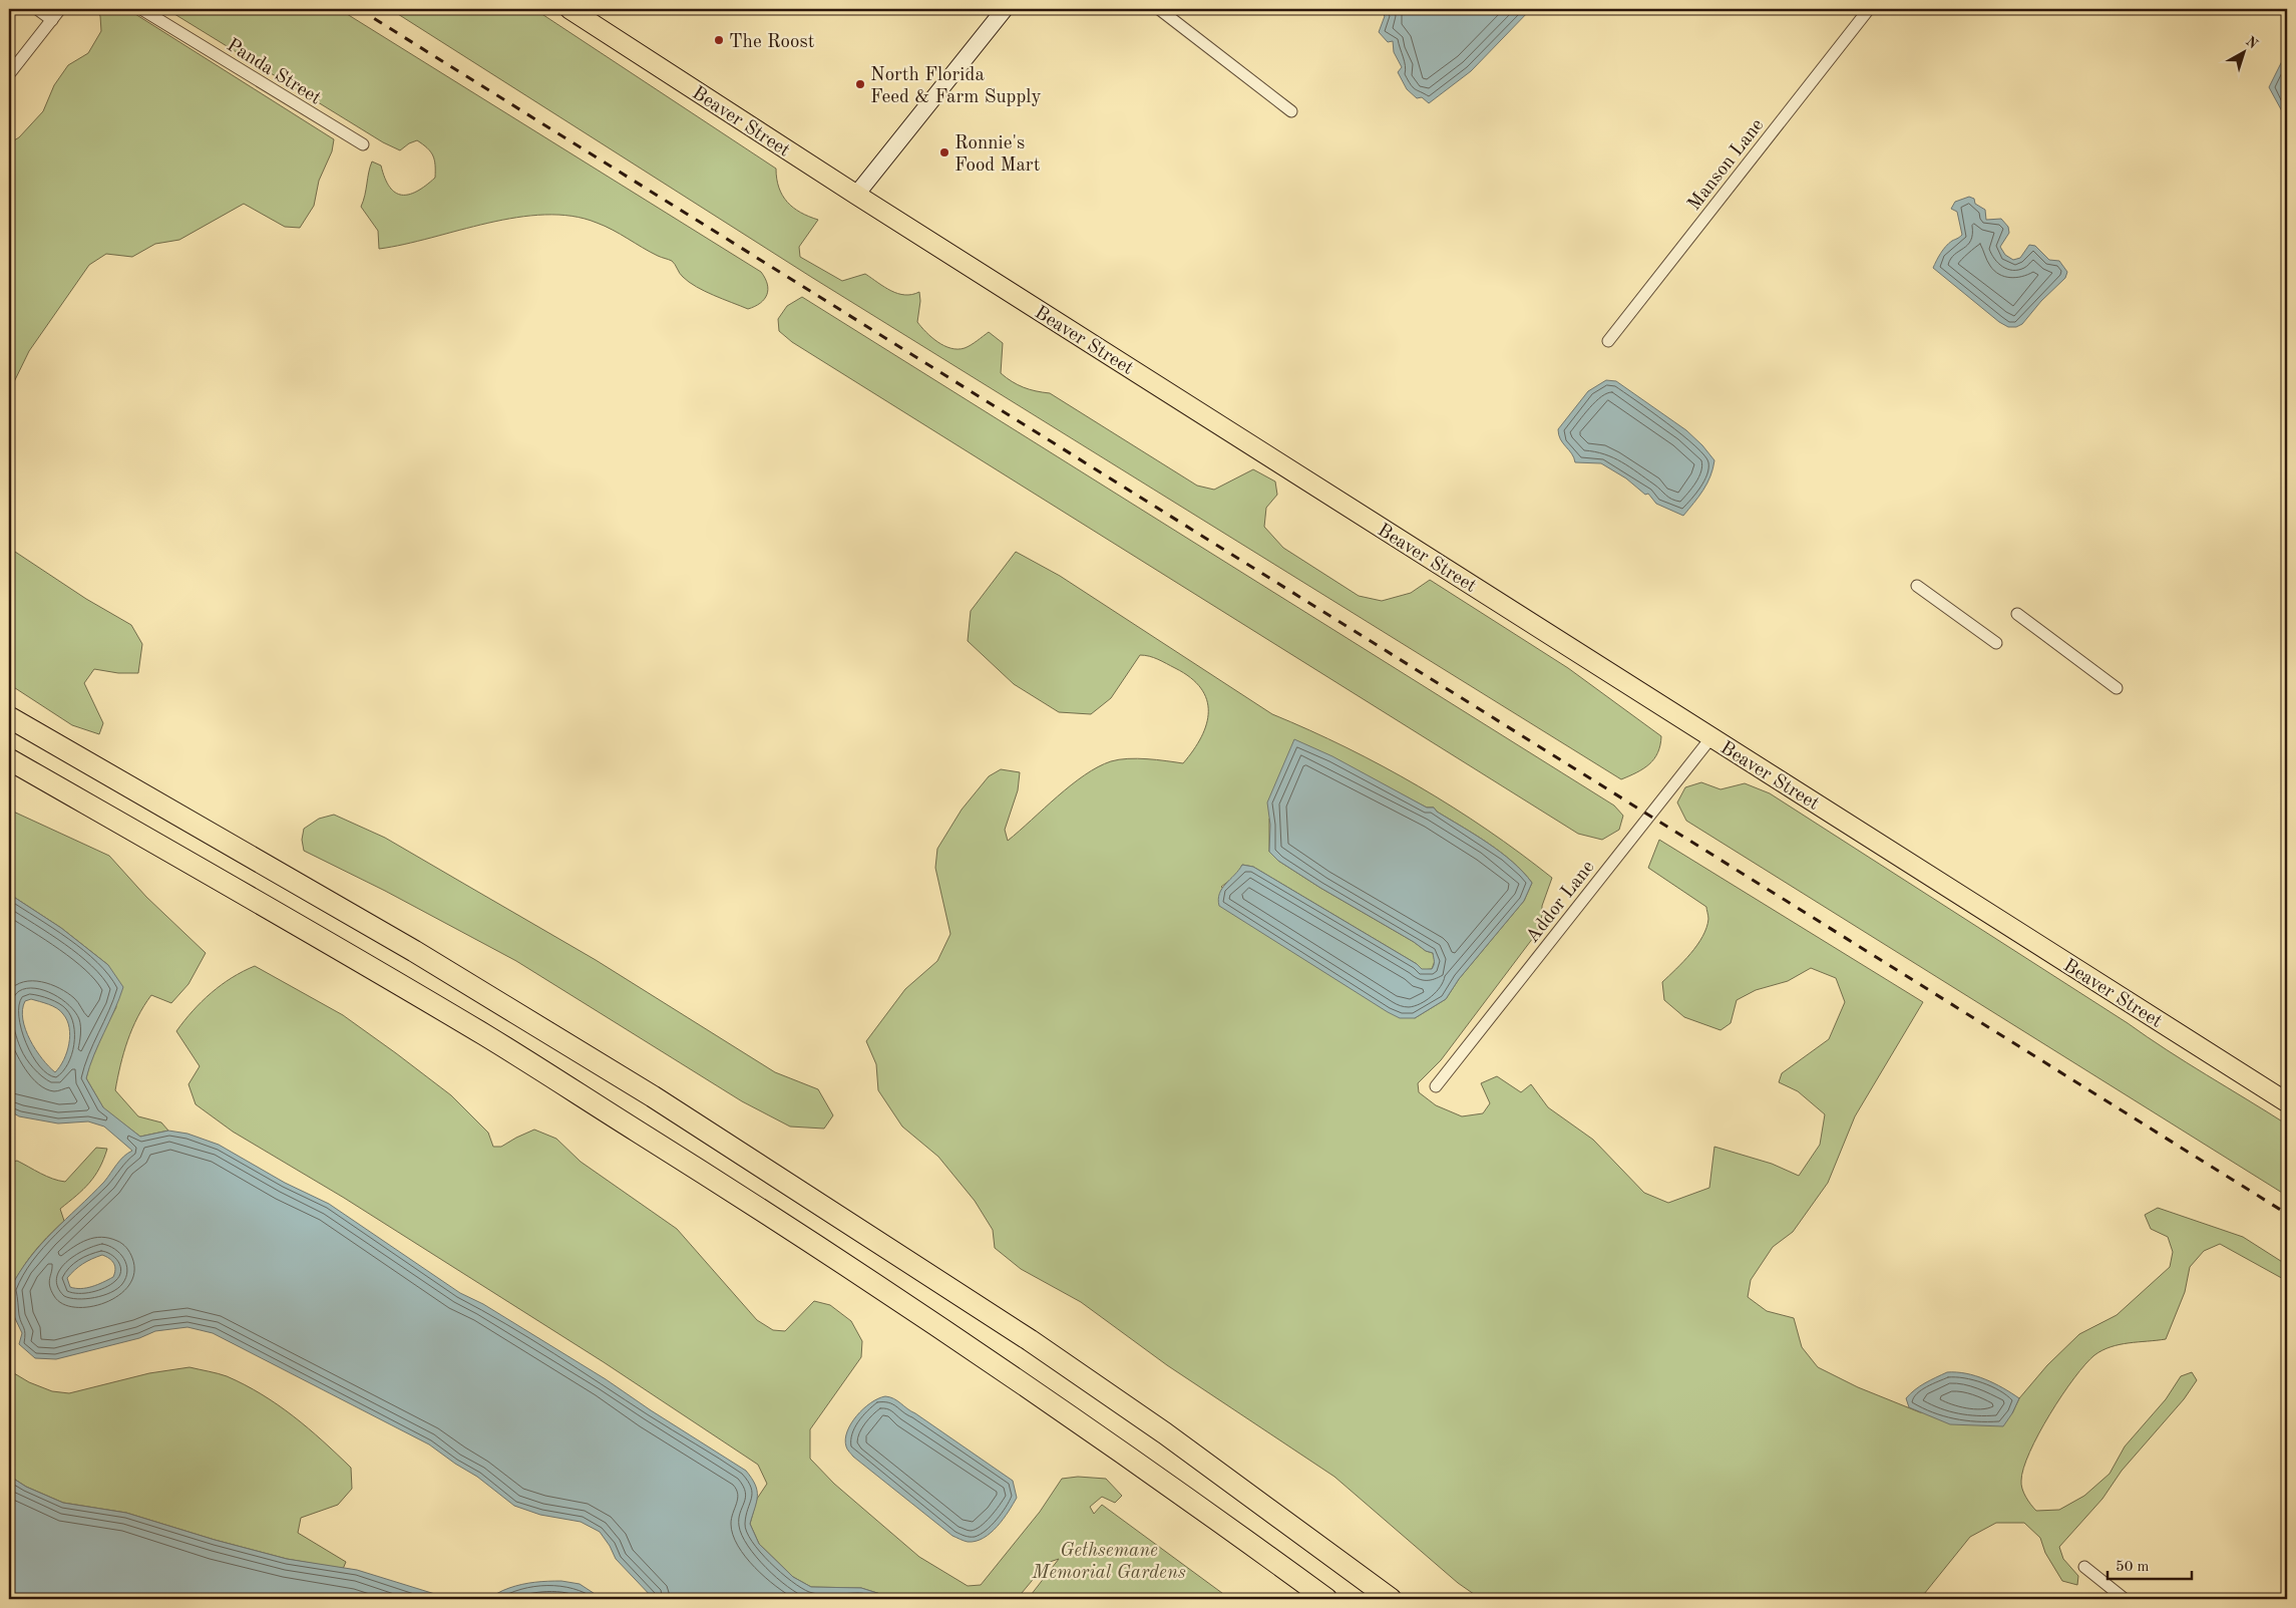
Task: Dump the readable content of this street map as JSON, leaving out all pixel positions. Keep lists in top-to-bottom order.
{
  "streets": {
    "main road": ["Beaver Street"],
    "street": ["Panda Street", "Manson Lane", "Addor Lane"]
  },
  "crossings": [
    ["Beaver Street", "Addor Lane"]
  ],
  "parks": ["Gethsemane Memorial Gardens"],
  "places": ["The Roost", "North Florida Feed & Farm Supply", "Ronnie's Food Mart"],
  "scale_bar": "50 m",
  "north": "top right"
}
